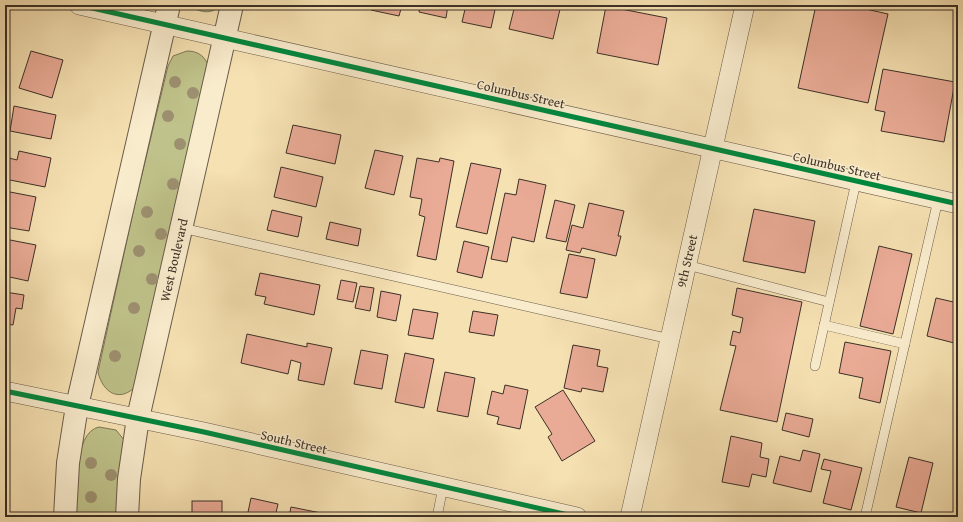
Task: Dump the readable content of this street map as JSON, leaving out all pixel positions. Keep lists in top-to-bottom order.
{
  "streets": {
    "street": [
      "Columbus Street",
      "West Boulevard",
      "9th Street",
      "South Street"
    ]
  },
  "crossings": [
    ["Columbus Street", "West Boulevard"],
    ["Columbus Street", "9th Street"],
    ["West Boulevard", "South Street"]
  ]
}
